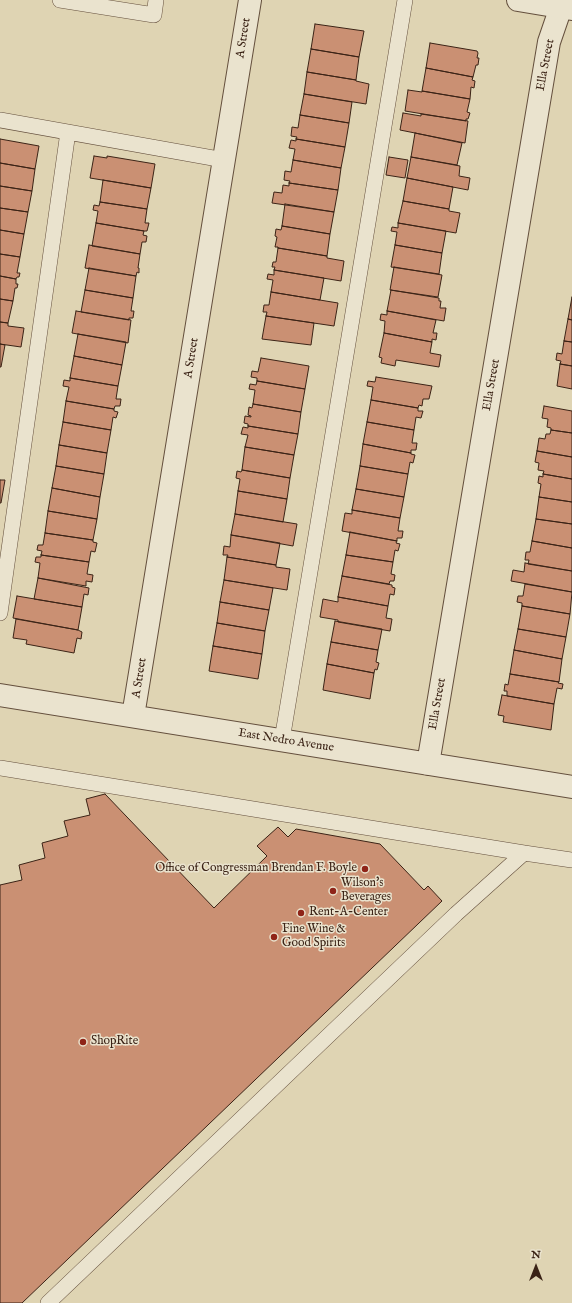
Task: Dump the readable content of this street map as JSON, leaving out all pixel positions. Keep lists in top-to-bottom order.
{
  "streets": {
    "street": ["A Street", "Ella Street", "East Nedro Avenue"]
  },
  "crossings": [
    ["A Street", "East Nedro Avenue"],
    ["Ella Street", "East Nedro Avenue"]
  ],
  "places": [
    "Office of Congressman Brendan F. Boyle",
    "Wilson's Beverages",
    "Rent-A-Center",
    "Fine Wine & Good Spirits",
    "ShopRite"
  ],
  "north": "top"
}
